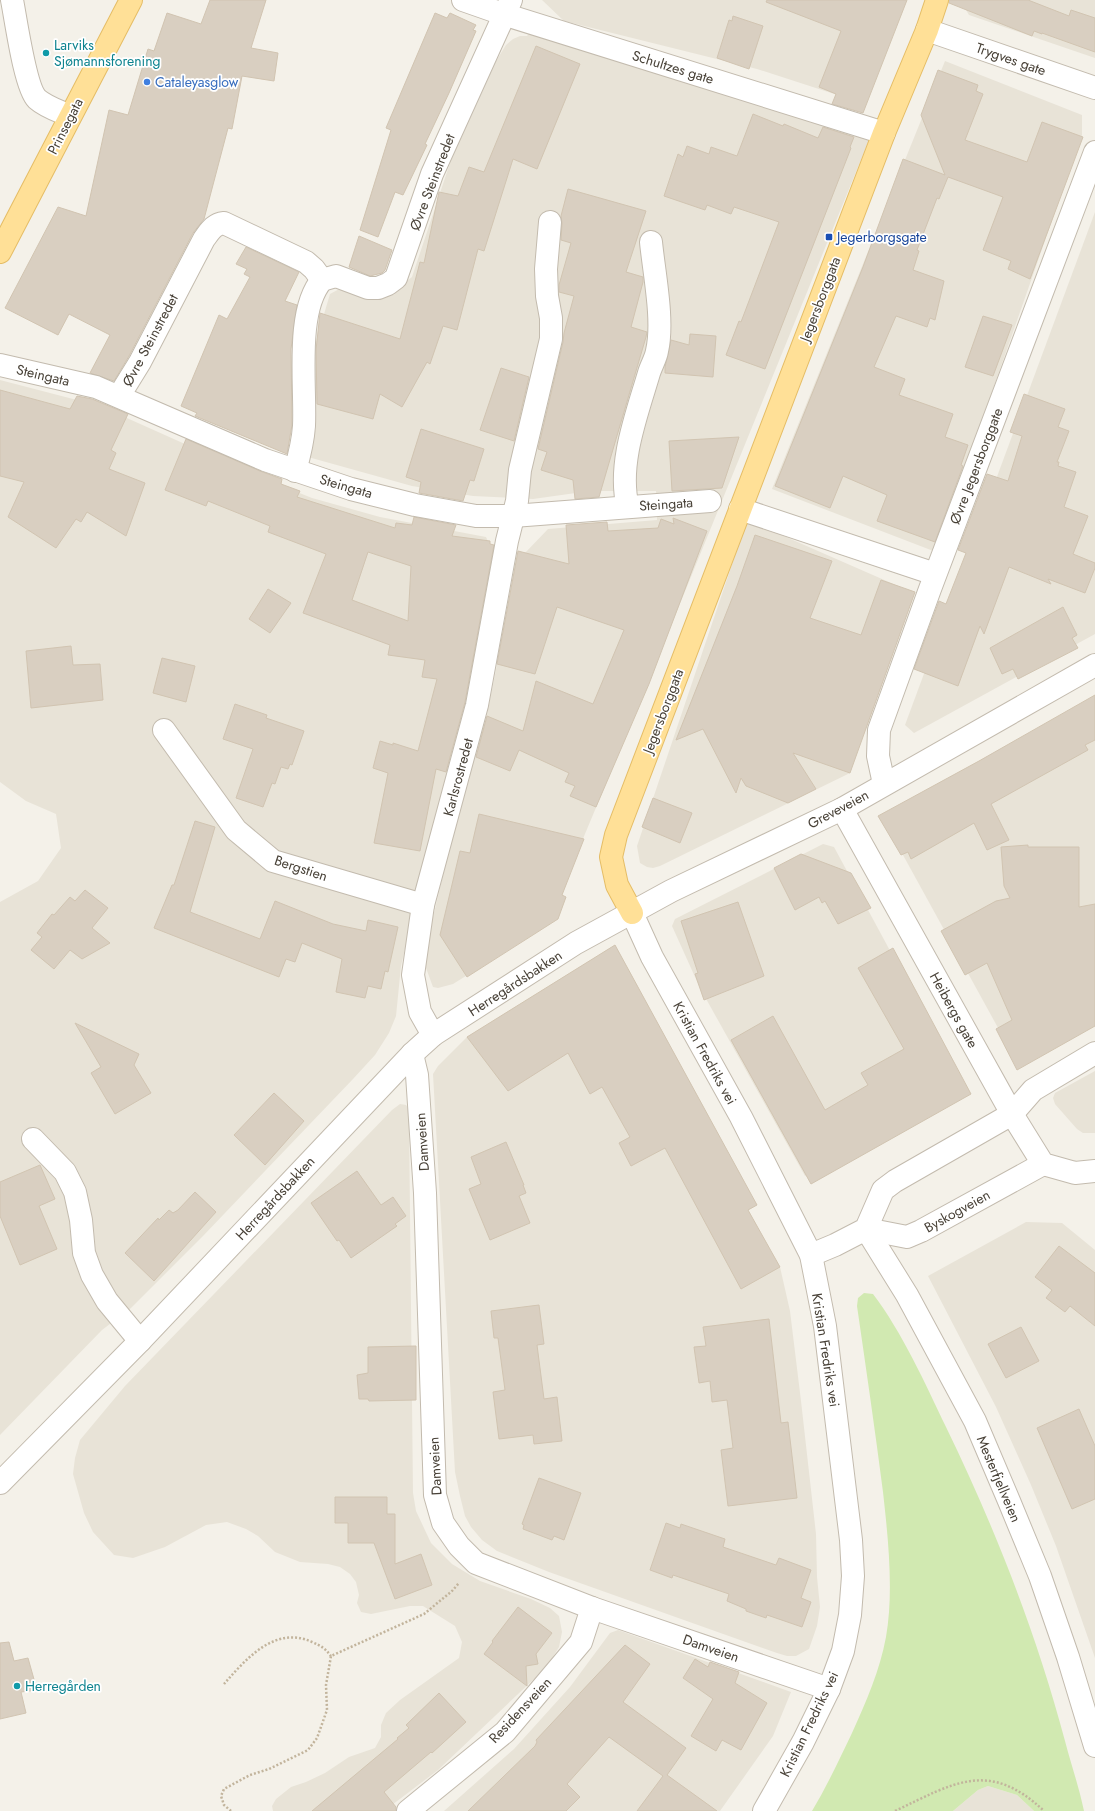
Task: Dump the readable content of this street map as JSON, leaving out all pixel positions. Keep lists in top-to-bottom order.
{
  "streets": {
    "main road": ["Prinsegata", "Jegersborggata"],
    "street": [
      "Trygves gate",
      "Schultzes gate",
      "Øvre Steinstredet",
      "Steingata",
      "Øvre Jegersborggate",
      "Karlsrostredet",
      "Greveveien",
      "Bergstien",
      "Herregårdsbakken",
      "Heibergs gate",
      "Kristian Fredriks vei",
      "Damveien",
      "Byskogveien",
      "Mesterfjellveien",
      "Residensveien"
    ]
  },
  "crossings": [
    ["Trygves gate", "Jegersborggata"],
    ["Schultzes gate", "Øvre Steinstredet"],
    ["Schultzes gate", "Jegersborggata"],
    ["Øvre Steinstredet", "Steingata"],
    ["Jegersborggata", "Greveveien"],
    ["Jegersborggata", "Kristian Fredriks vei"],
    ["Steingata", "Karlsrostredet"],
    ["Øvre Jegersborggate", "Greveveien"],
    ["Karlsrostredet", "Bergstien"],
    ["Karlsrostredet", "Herregårdsbakken"],
    ["Greveveien", "Herregårdsbakken"],
    ["Greveveien", "Heibergs gate"],
    ["Greveveien", "Kristian Fredriks vei"],
    ["Herregårdsbakken", "Damveien"],
    ["Heibergs gate", "Byskogveien"],
    ["Kristian Fredriks vei", "Damveien"],
    ["Damveien", "Residensveien"],
    ["Byskogveien", "Mesterfjellveien"]
  ],
  "places": {
    "other": ["Larviks Sjømannsforening", "Cataleyasglow", "Herregården"],
    "transit": ["Jegerborgsgate"]
  }
}
